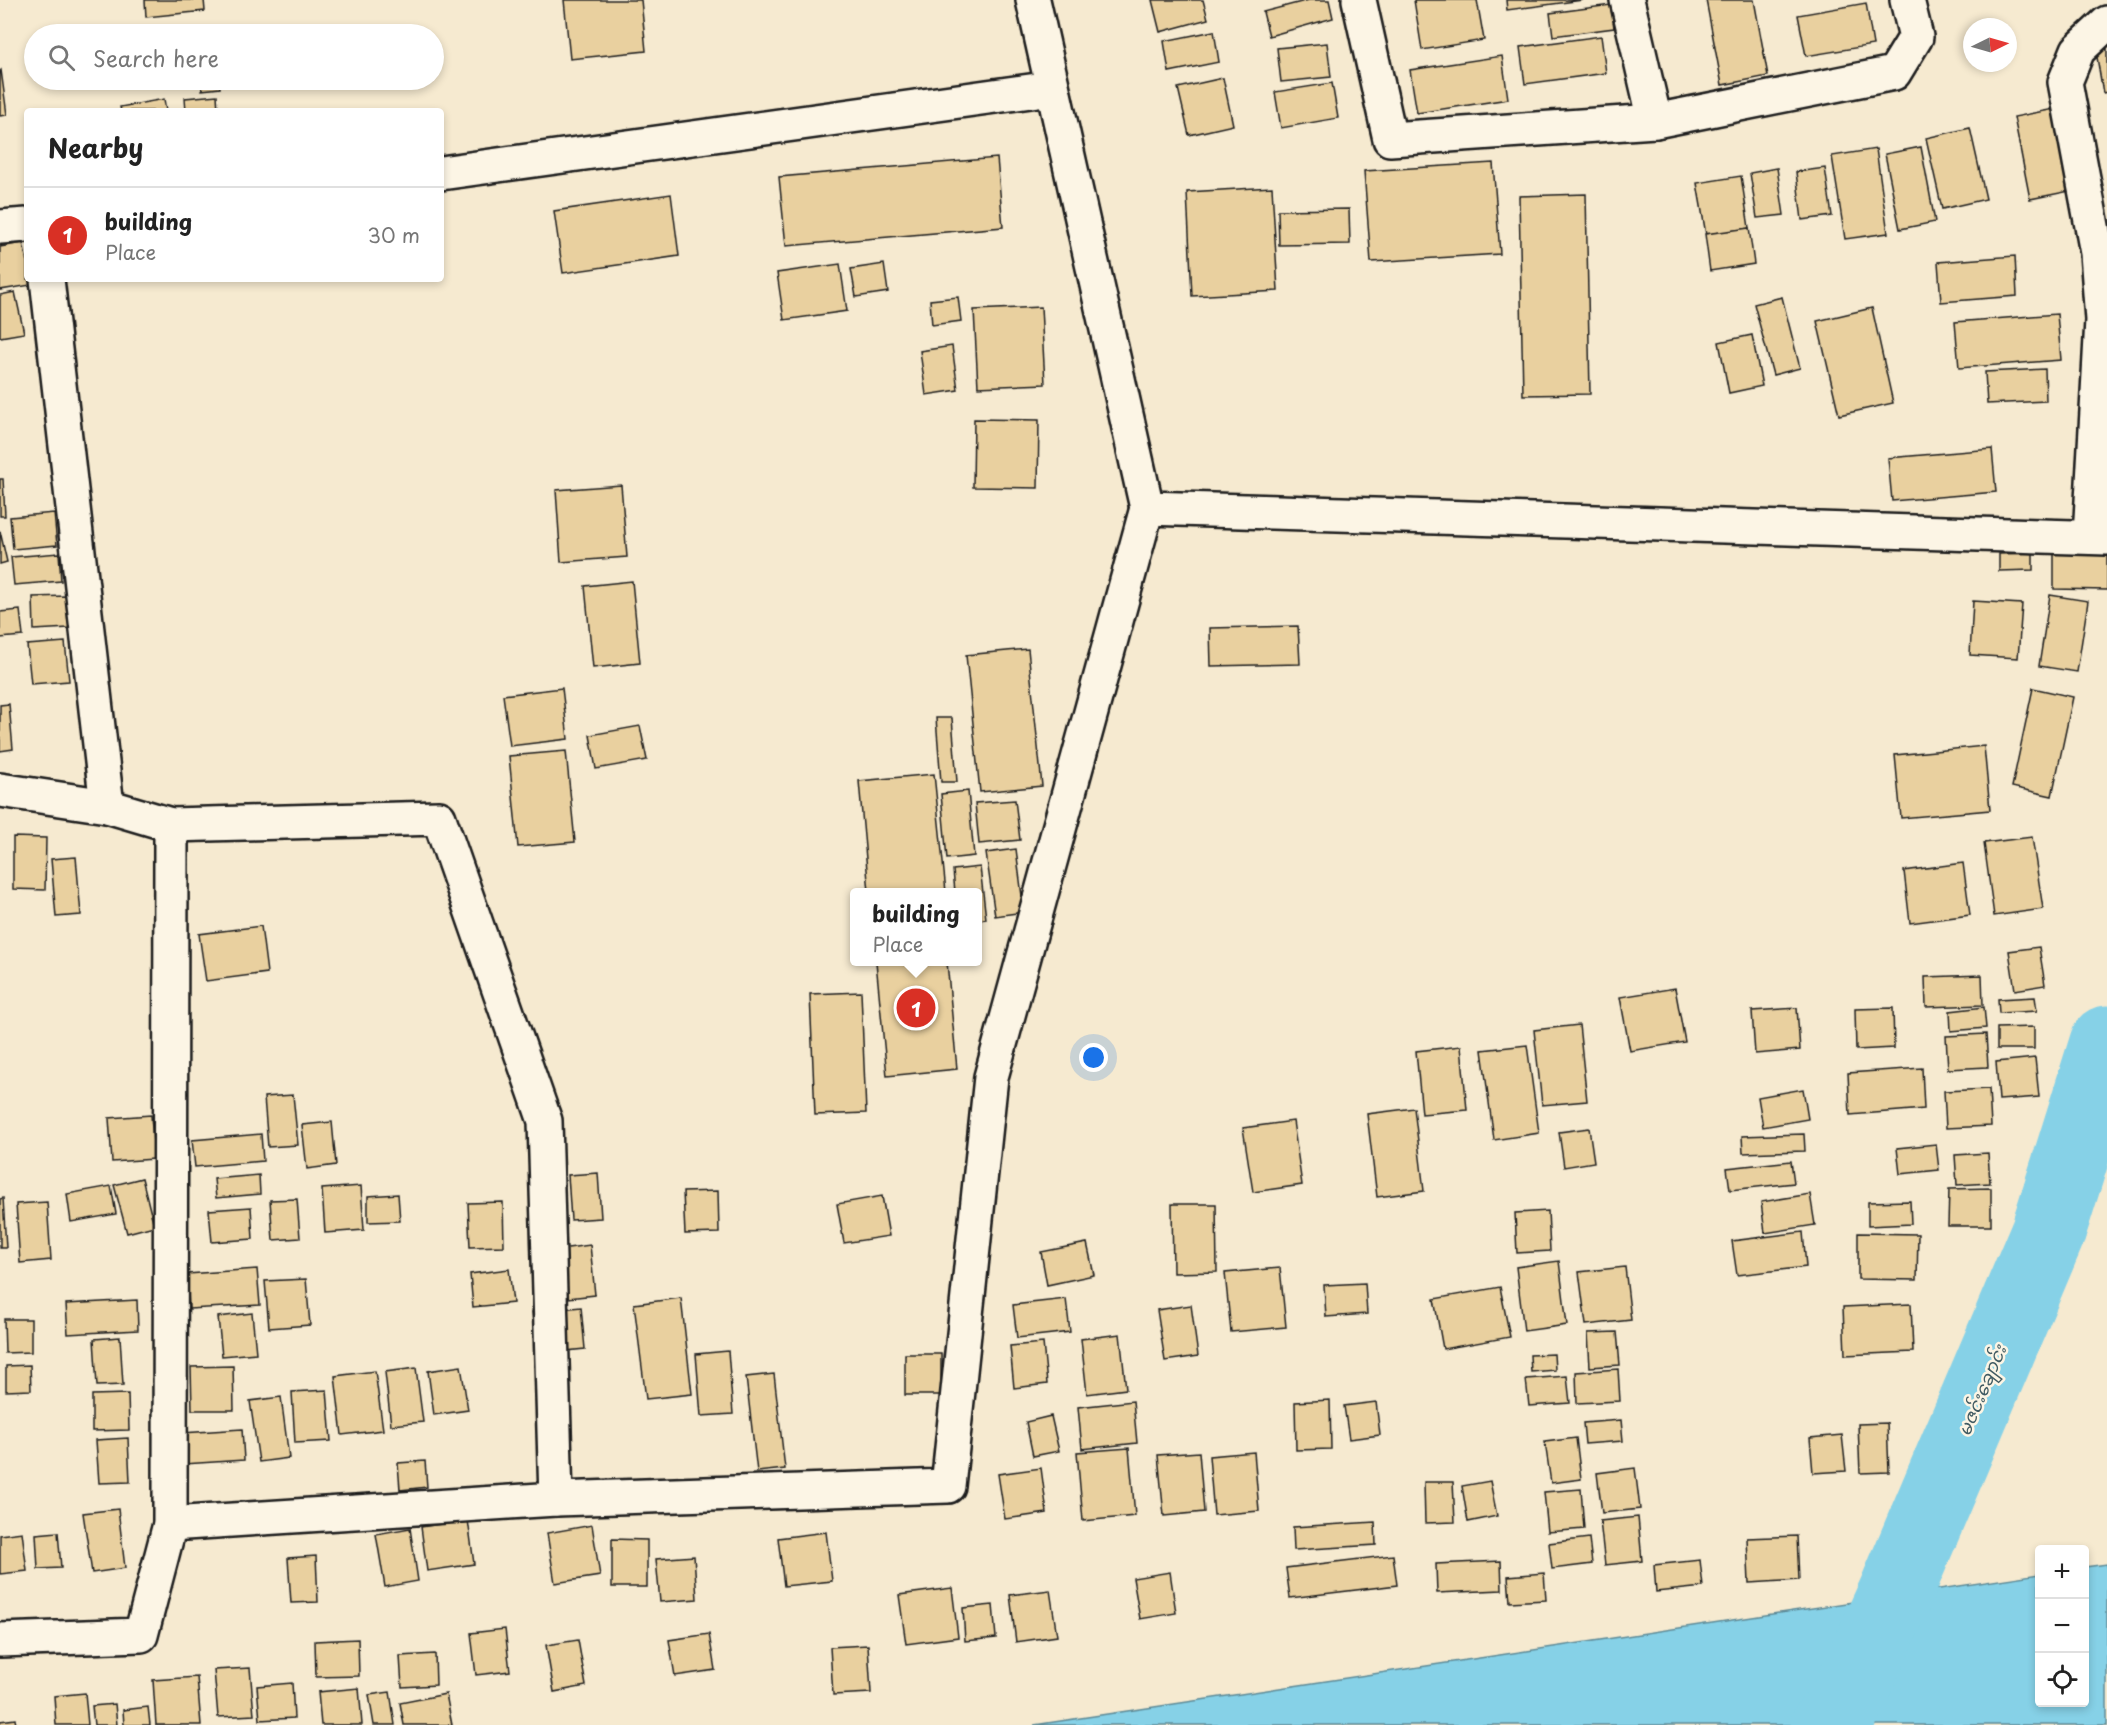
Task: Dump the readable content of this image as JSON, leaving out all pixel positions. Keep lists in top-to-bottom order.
{
  "water": ["မဇင်းချောင်း"],
  "north": "right",
  "page": {
    "search": "Search here",
    "heading": "Nearby",
    "list": [
      {
        "mark": "1",
        "name": "building",
        "note": "Place",
        "value": "30 m"
      }
    ],
    "popup": ["building", "Place"],
    "pins": "1",
    "map_buttons": ["+", "−"]
  }
}
